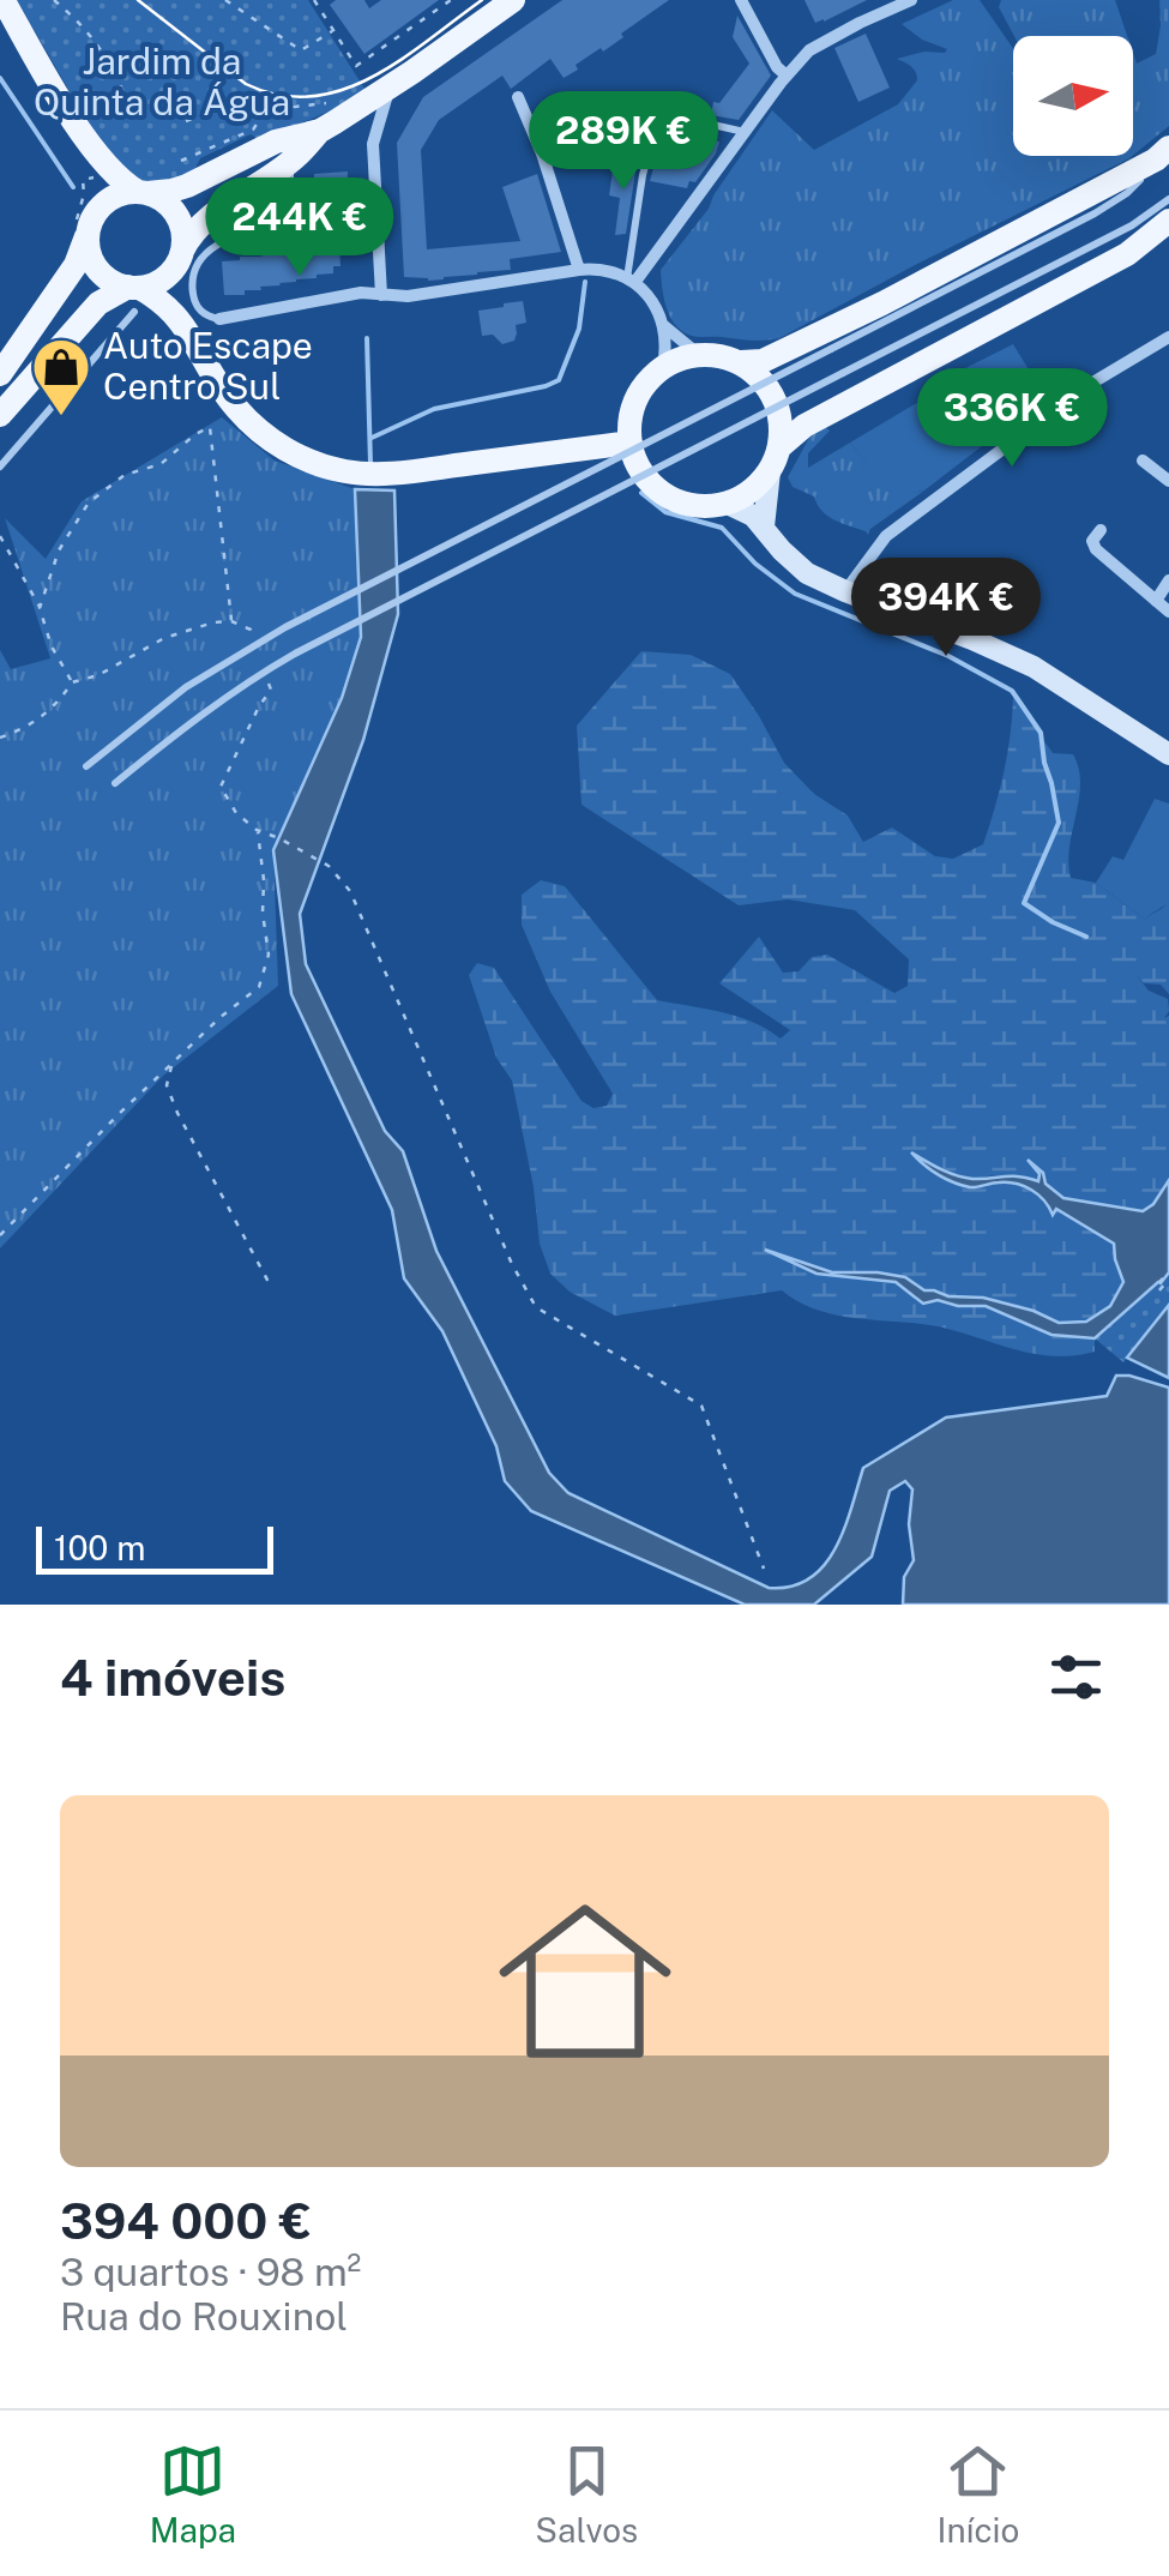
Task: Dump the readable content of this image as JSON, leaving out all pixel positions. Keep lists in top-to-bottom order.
{
  "parks": ["Jardim da Quinta da Água"],
  "places": {
    "shop": ["Auto Escape Centro Sul"]
  },
  "scale_bar": "100 m",
  "north": "right",
  "page": {
    "price": [
      "289K €",
      "244K €",
      "336K €",
      "394K €"
    ],
    "scale": "100 m",
    "heading": "4 imóveis",
    "list": [
      {
        "name": "394 000 €",
        "note": "3 quartos · 98 m² · Rua do Rouxinol"
      }
    ],
    "tabs": ["Mapa", "Salvos", "Início"]
  }
}
